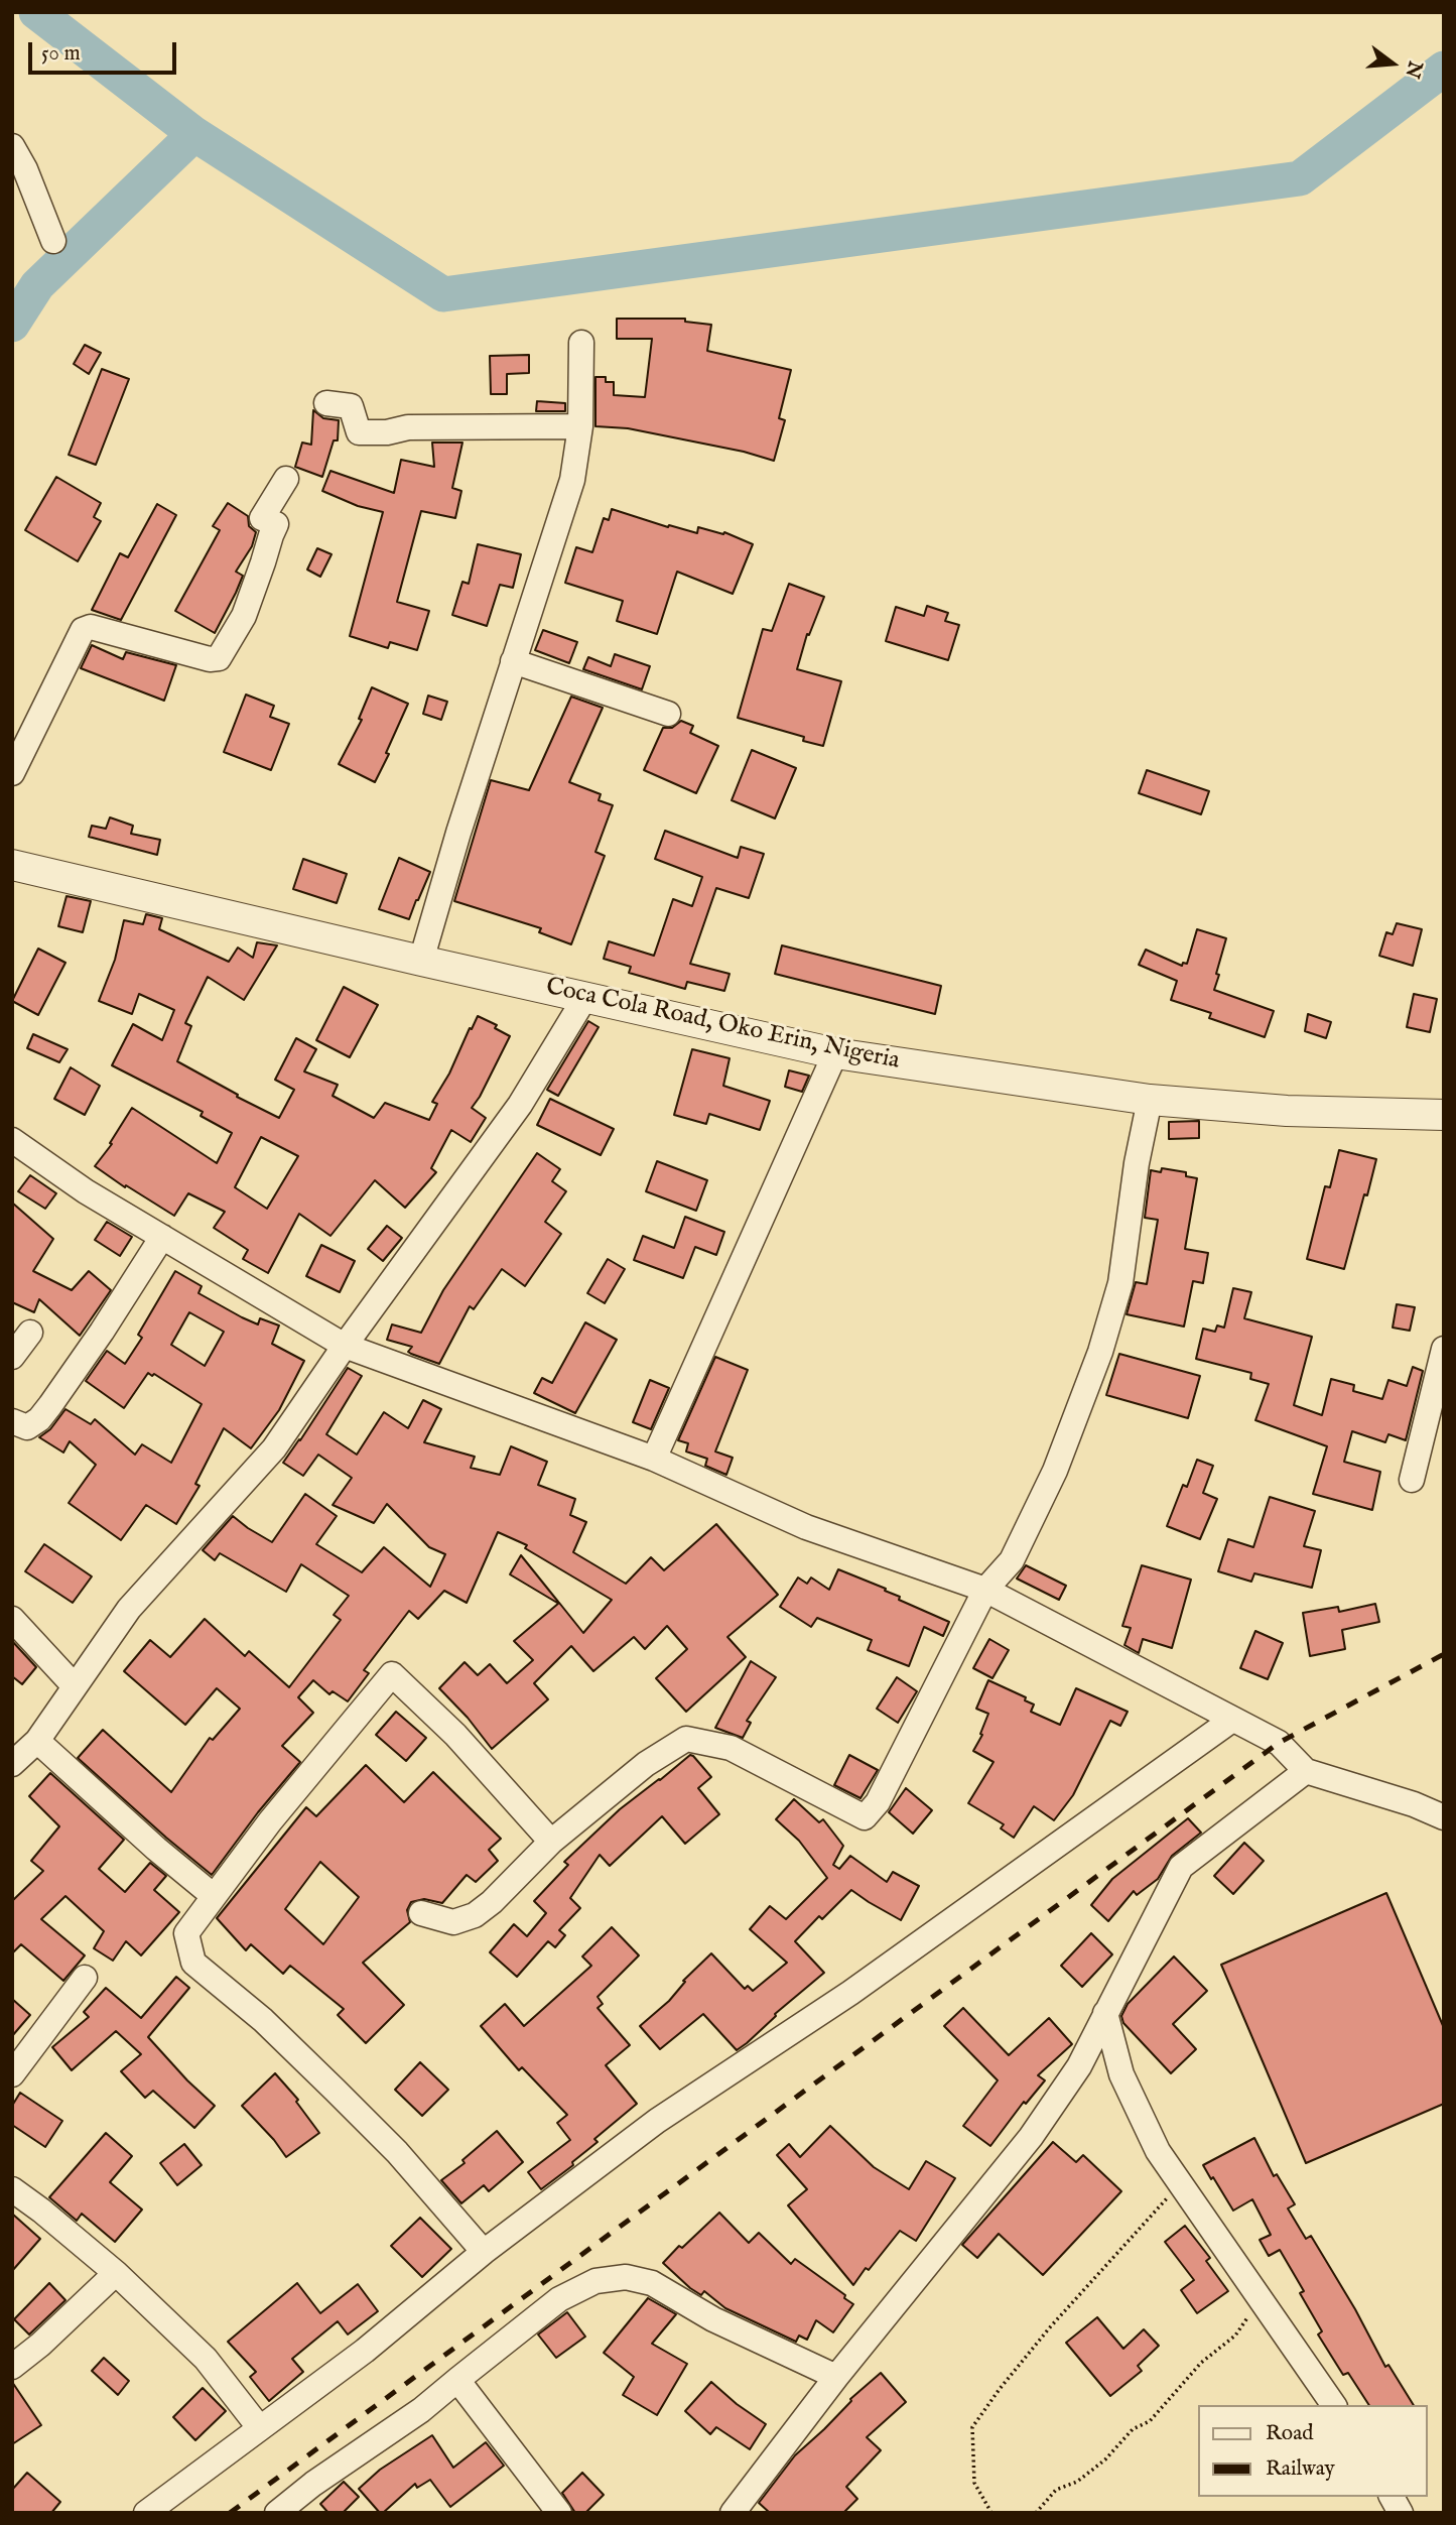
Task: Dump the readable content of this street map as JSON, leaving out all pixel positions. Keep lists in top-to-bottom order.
{
  "streets": {
    "street": ["Coca Cola Road, Oko Erin, Nigeria"]
  },
  "legend": ["Road", "Railway"],
  "scale_bar": "50 m",
  "north": "right"
}
